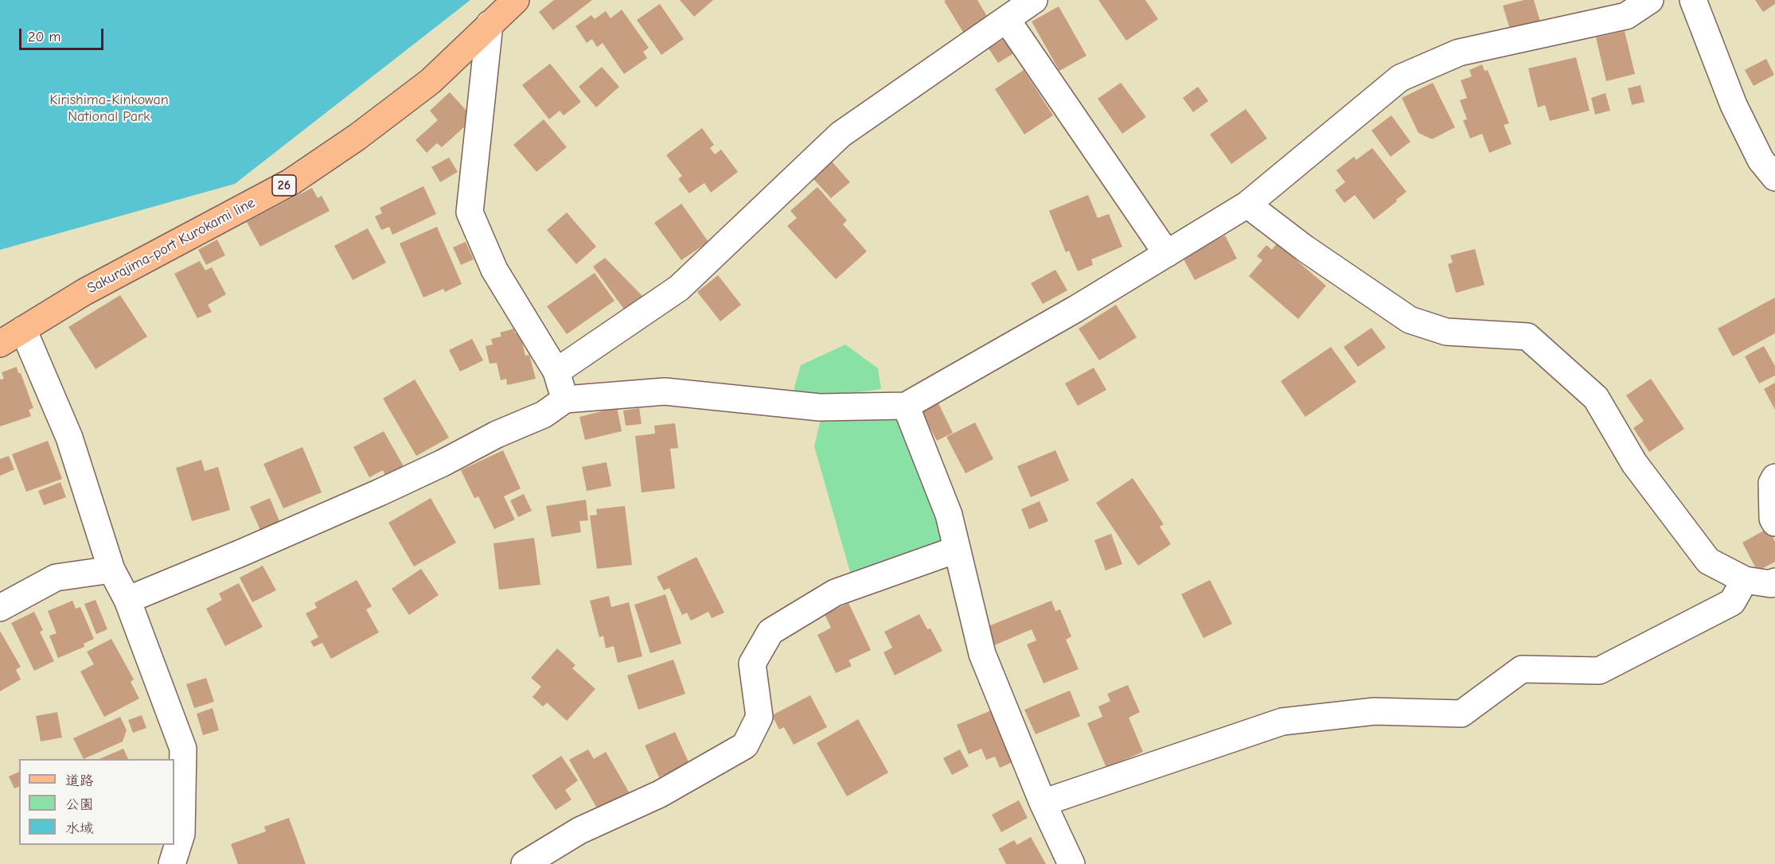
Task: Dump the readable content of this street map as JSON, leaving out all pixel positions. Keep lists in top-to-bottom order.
{
  "streets": {
    "main road": ["26", "Sakurajima-port Kurokami line"]
  },
  "parks": ["Kirishima-Kinkowan National Park"],
  "legend": ["道路", "公園", "水域"],
  "scale_bar": "20 m"
}
